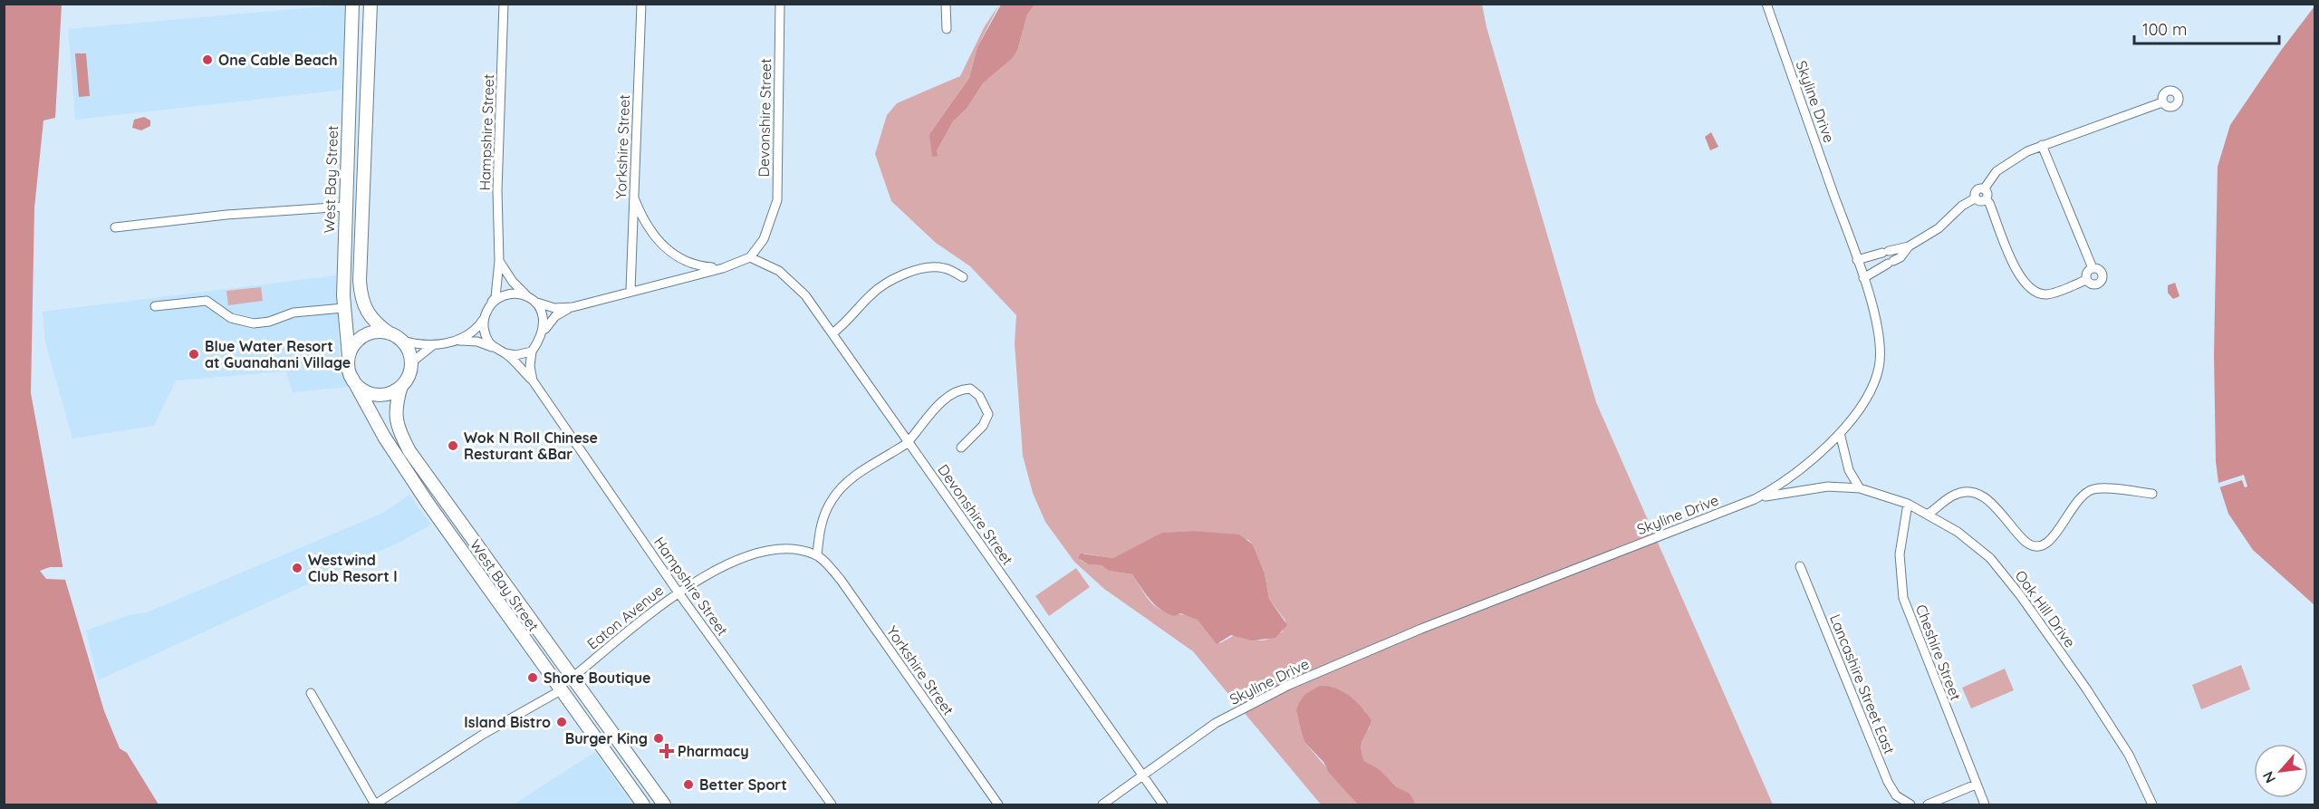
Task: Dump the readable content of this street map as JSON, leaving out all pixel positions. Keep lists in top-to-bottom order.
{
  "streets": {
    "main road": ["West Bay Street"],
    "street": [
      "Skyline Drive",
      "Devonshire Street",
      "Hampshire Street",
      "Yorkshire Street",
      "Oak Hill Drive",
      "Eaton Avenue",
      "Cheshire Street",
      "Lancashire Street East"
    ]
  },
  "crossings": [
    ["Skyline Drive", "Devonshire Street"],
    ["Skyline Drive", "Oak Hill Drive"],
    ["Hampshire Street", "Eaton Avenue"],
    ["Yorkshire Street", "Eaton Avenue"],
    ["West Bay Street", "Eaton Avenue"],
    ["Oak Hill Drive", "Cheshire Street"]
  ],
  "places": {
    "other": [
      "One Cable Beach",
      "Blue Water Resort at Guanahani Village",
      "Wok N Roll Chinese Resturant &Bar",
      "Westwind Club Resort I",
      "Shore Boutique",
      "Island Bistro",
      "Burger King",
      "Better Sport"
    ],
    "health": ["Pharmacy"]
  },
  "scale_bar": "100 m",
  "north": "bottom left"
}
